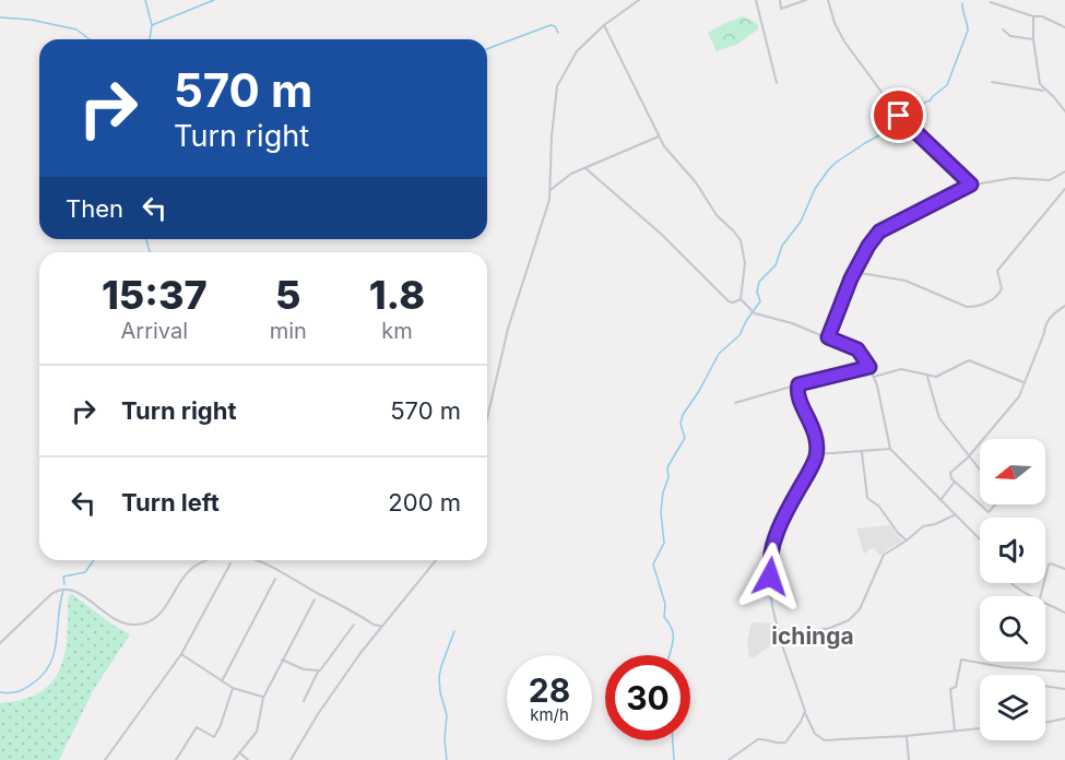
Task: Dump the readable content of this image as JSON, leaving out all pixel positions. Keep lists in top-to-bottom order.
{
  "districts": ["ichinga"],
  "north": "left",
  "page": {
    "turn": ["570 m", "Turn right"],
    "then": "Then",
    "eta": [
      "15:37",
      "Arrival",
      "5",
      "min",
      "1.8",
      "km"
    ],
    "list": [
      {
        "name": "Turn right",
        "value": "570 m"
      },
      {
        "name": "Turn left",
        "value": "200 m"
      }
    ],
    "speed": "28 km/h",
    "limit": "30"
  }
}
